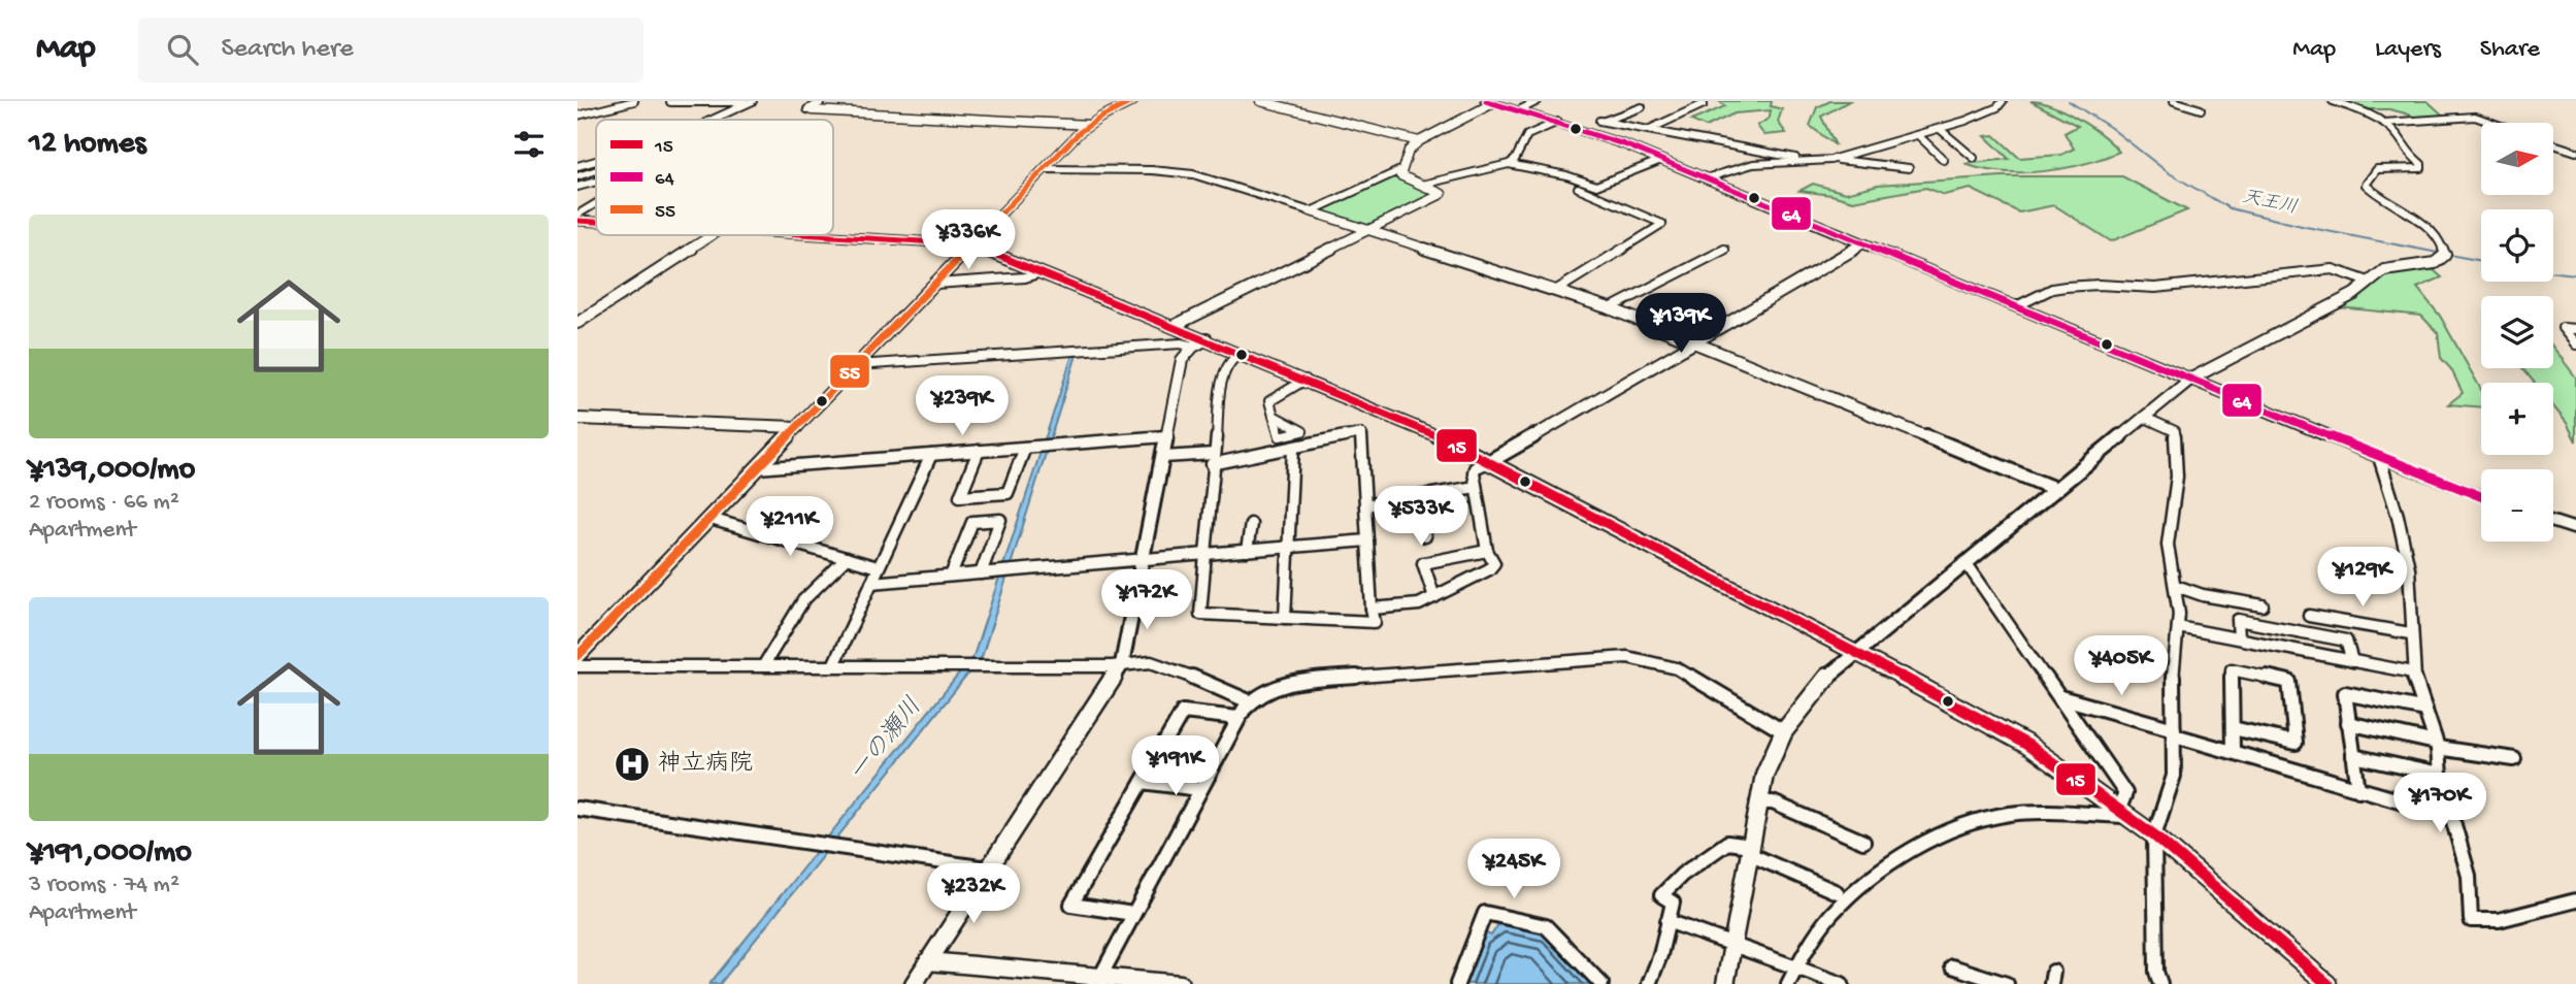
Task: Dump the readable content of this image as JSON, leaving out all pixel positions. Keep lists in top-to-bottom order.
{
  "water": ["天王川", "一の瀬川"],
  "places": {
    "hospital": ["神立病院"]
  },
  "lines": ["transit line 64", "transit line 55", "transit line 15"],
  "legend": ["15", "64", "55"],
  "north": "right",
  "page": {
    "header": "Map",
    "search": "Search here",
    "nav": ["Map", "Layers", "Share"],
    "heading": "12 homes",
    "map_buttons": ["+", "−"],
    "list": [
      {
        "name": "¥139,000/mo",
        "note": "2 rooms · 66 m² · Apartment"
      },
      {
        "name": "¥191,000/mo",
        "note": "3 rooms · 74 m² · Apartment"
      }
    ],
    "price": [
      "¥336K",
      "¥139K",
      "¥239K",
      "¥533K",
      "¥211K",
      "¥129K",
      "¥172K",
      "¥405K",
      "¥191K",
      "¥170K",
      "¥245K",
      "¥232K"
    ]
  }
}
